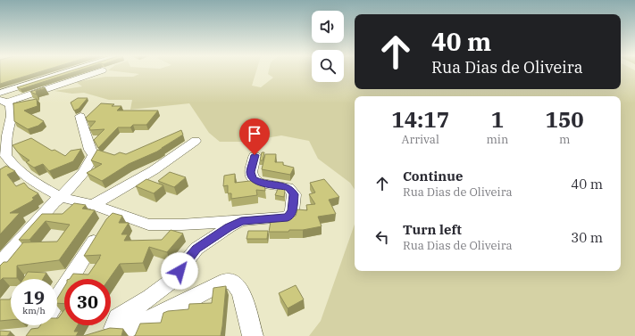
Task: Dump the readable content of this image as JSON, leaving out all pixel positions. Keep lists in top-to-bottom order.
{
  "page": {
    "turn": ["40 m", "Rua Dias de Oliveira"],
    "eta": [
      "14:17",
      "Arrival",
      "1",
      "min",
      "150",
      "m"
    ],
    "list": [
      {
        "name": "Continue",
        "note": "Rua Dias de Oliveira",
        "value": "40 m"
      },
      {
        "name": "Turn left",
        "note": "Rua Dias de Oliveira",
        "value": "30 m"
      }
    ],
    "speed": "19 km/h",
    "limit": "30"
  }
}
